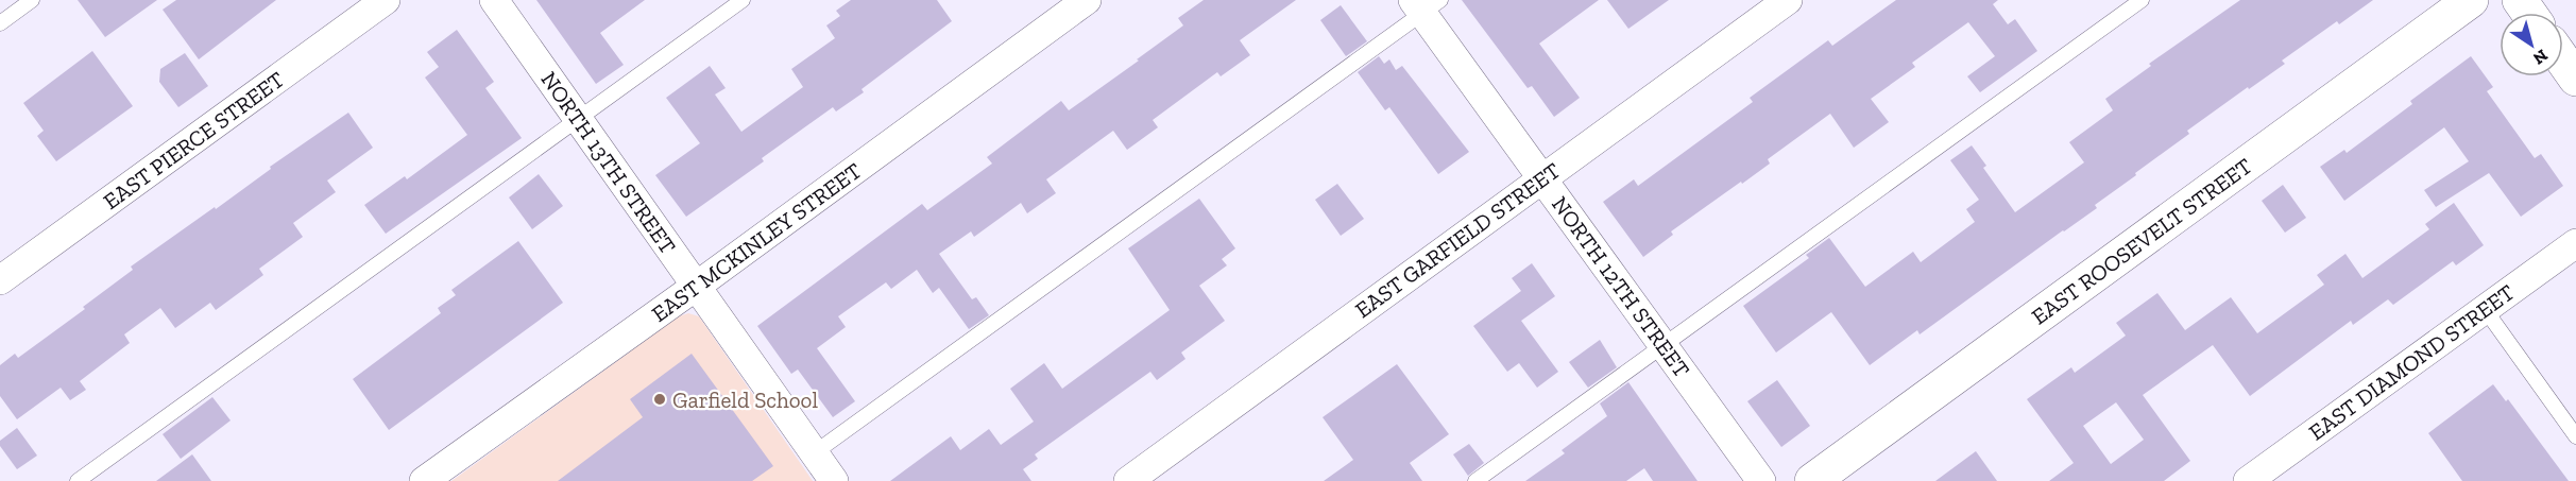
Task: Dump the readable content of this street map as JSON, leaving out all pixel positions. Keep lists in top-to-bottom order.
{
  "streets": {
    "street": [
      "EAST PIERCE STREET",
      "NORTH 13TH STREET",
      "EAST GARFIELD STREET",
      "EAST ROOSEVELT STREET",
      "EAST MCKINLEY STREET",
      "NORTH 12TH STREET",
      "EAST DIAMOND STREET"
    ]
  },
  "crossings": [
    ["NORTH 13TH STREET", "EAST MCKINLEY STREET"],
    ["EAST GARFIELD STREET", "NORTH 12TH STREET"]
  ],
  "places": ["Garfield School"],
  "north": "bottom right"
}
